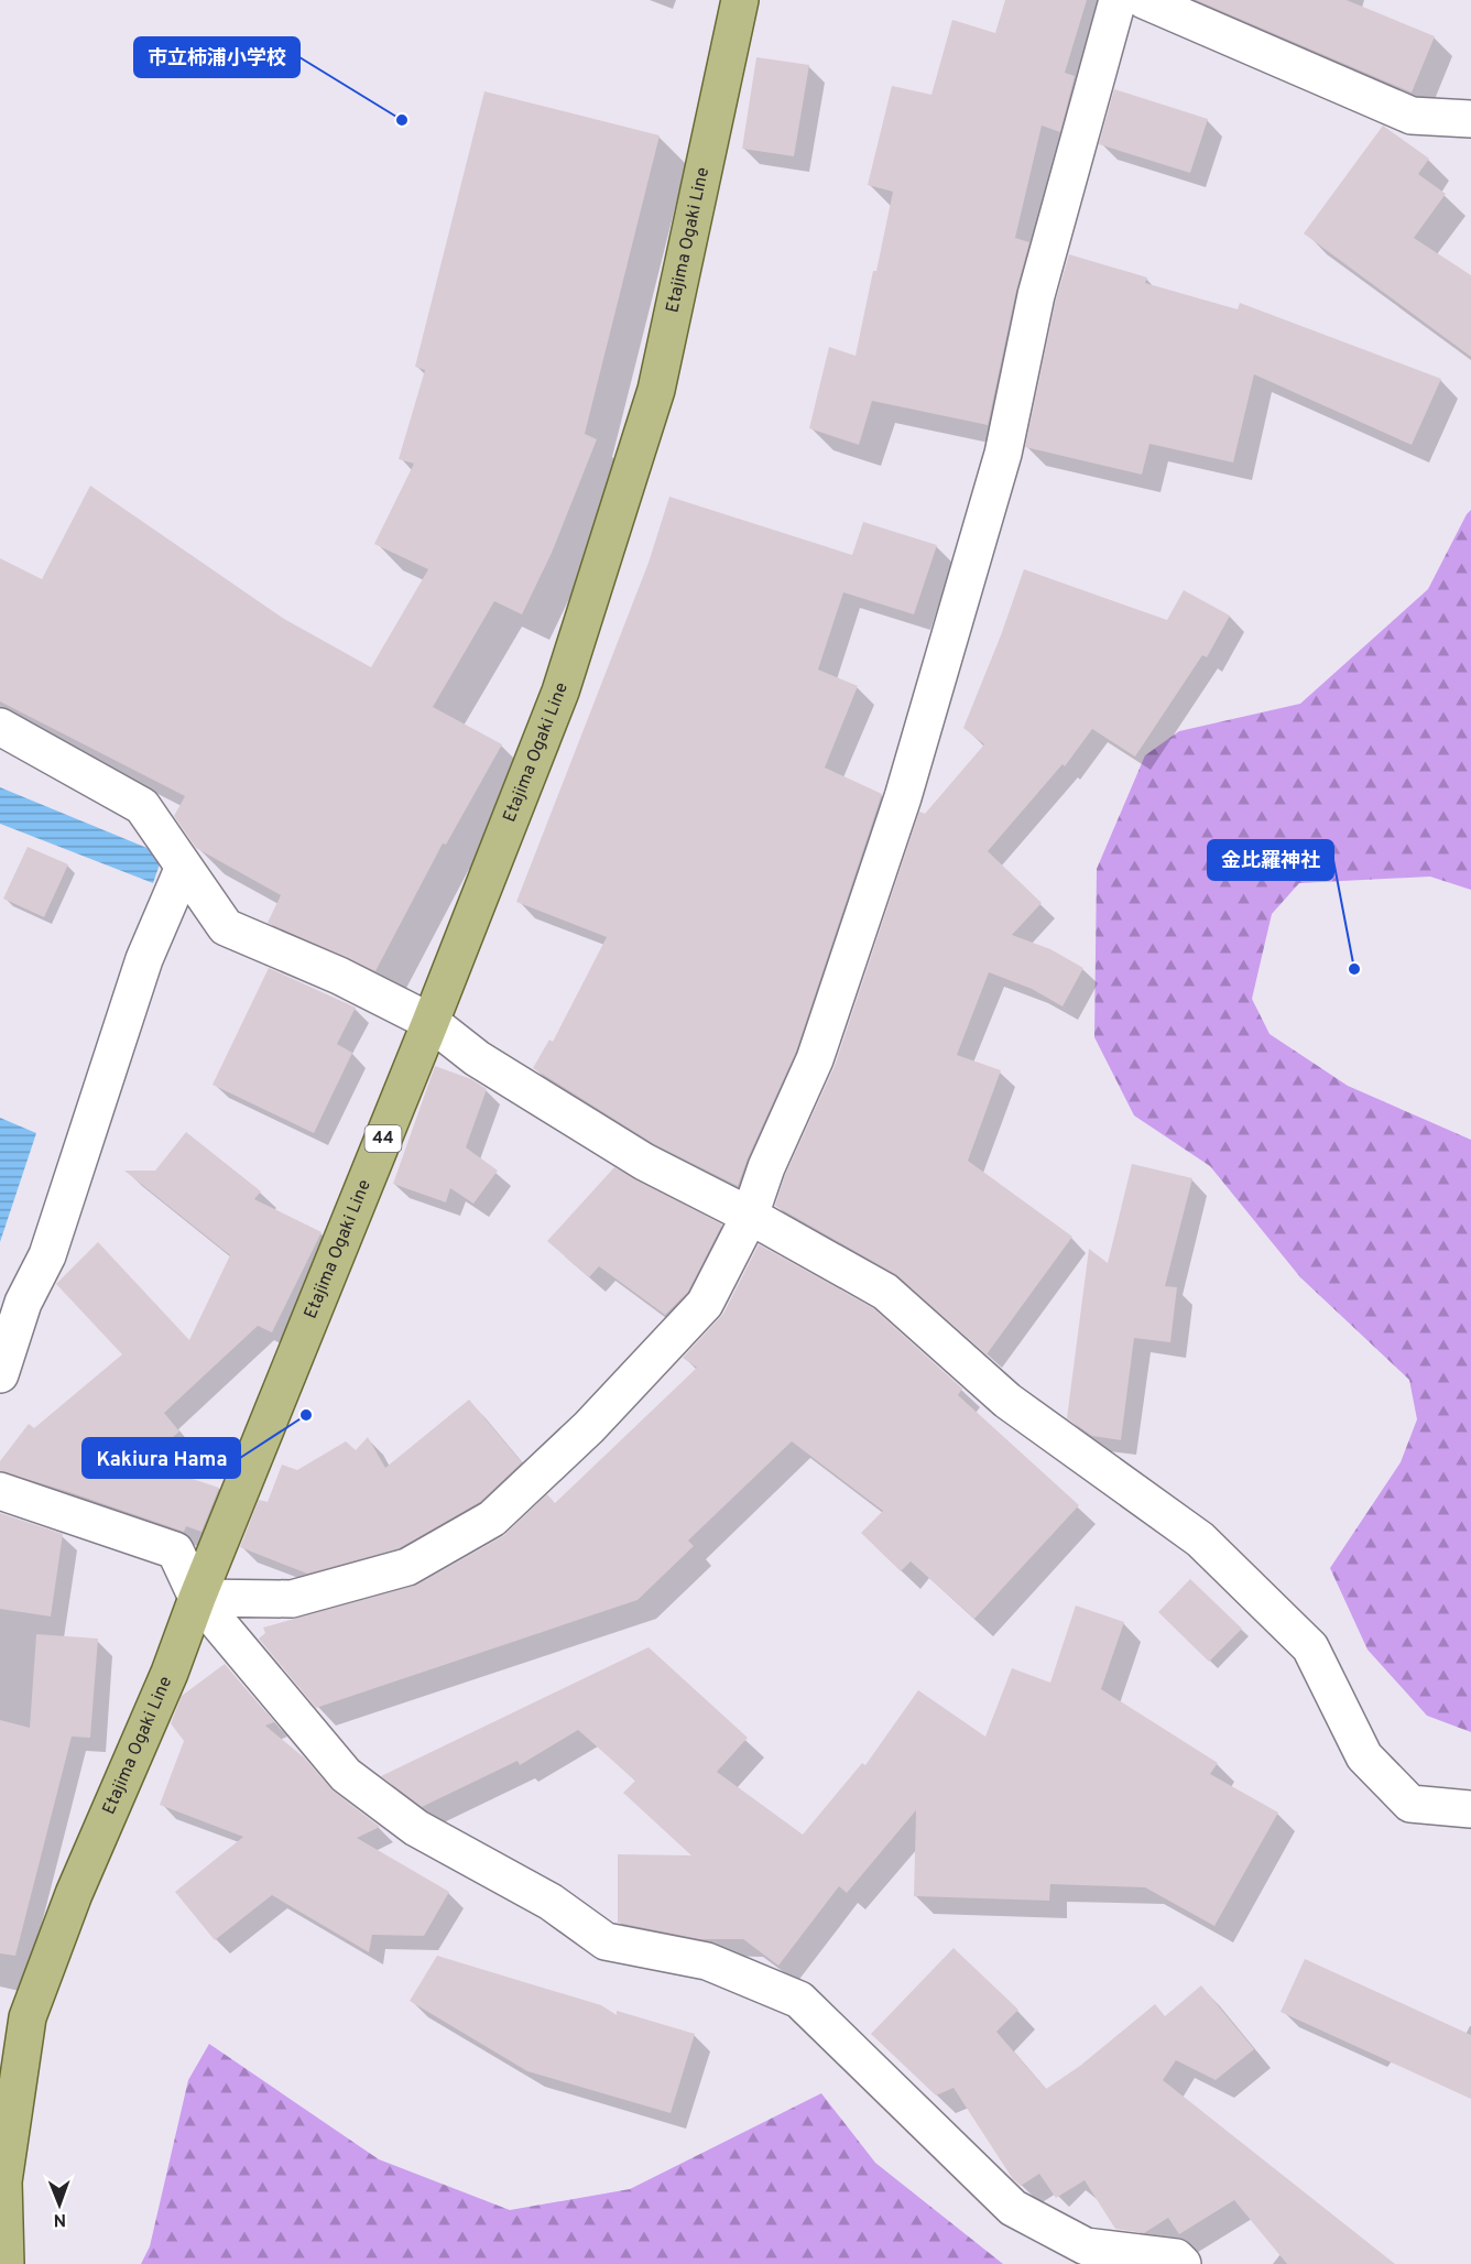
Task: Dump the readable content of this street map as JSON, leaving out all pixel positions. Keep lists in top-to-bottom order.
{
  "streets": {
    "main road": ["Etajima Ogaki Line", "44"]
  },
  "places": ["市立柿浦小学校", "金比羅神社", "Kakiura Hama"],
  "north": "bottom"
}
